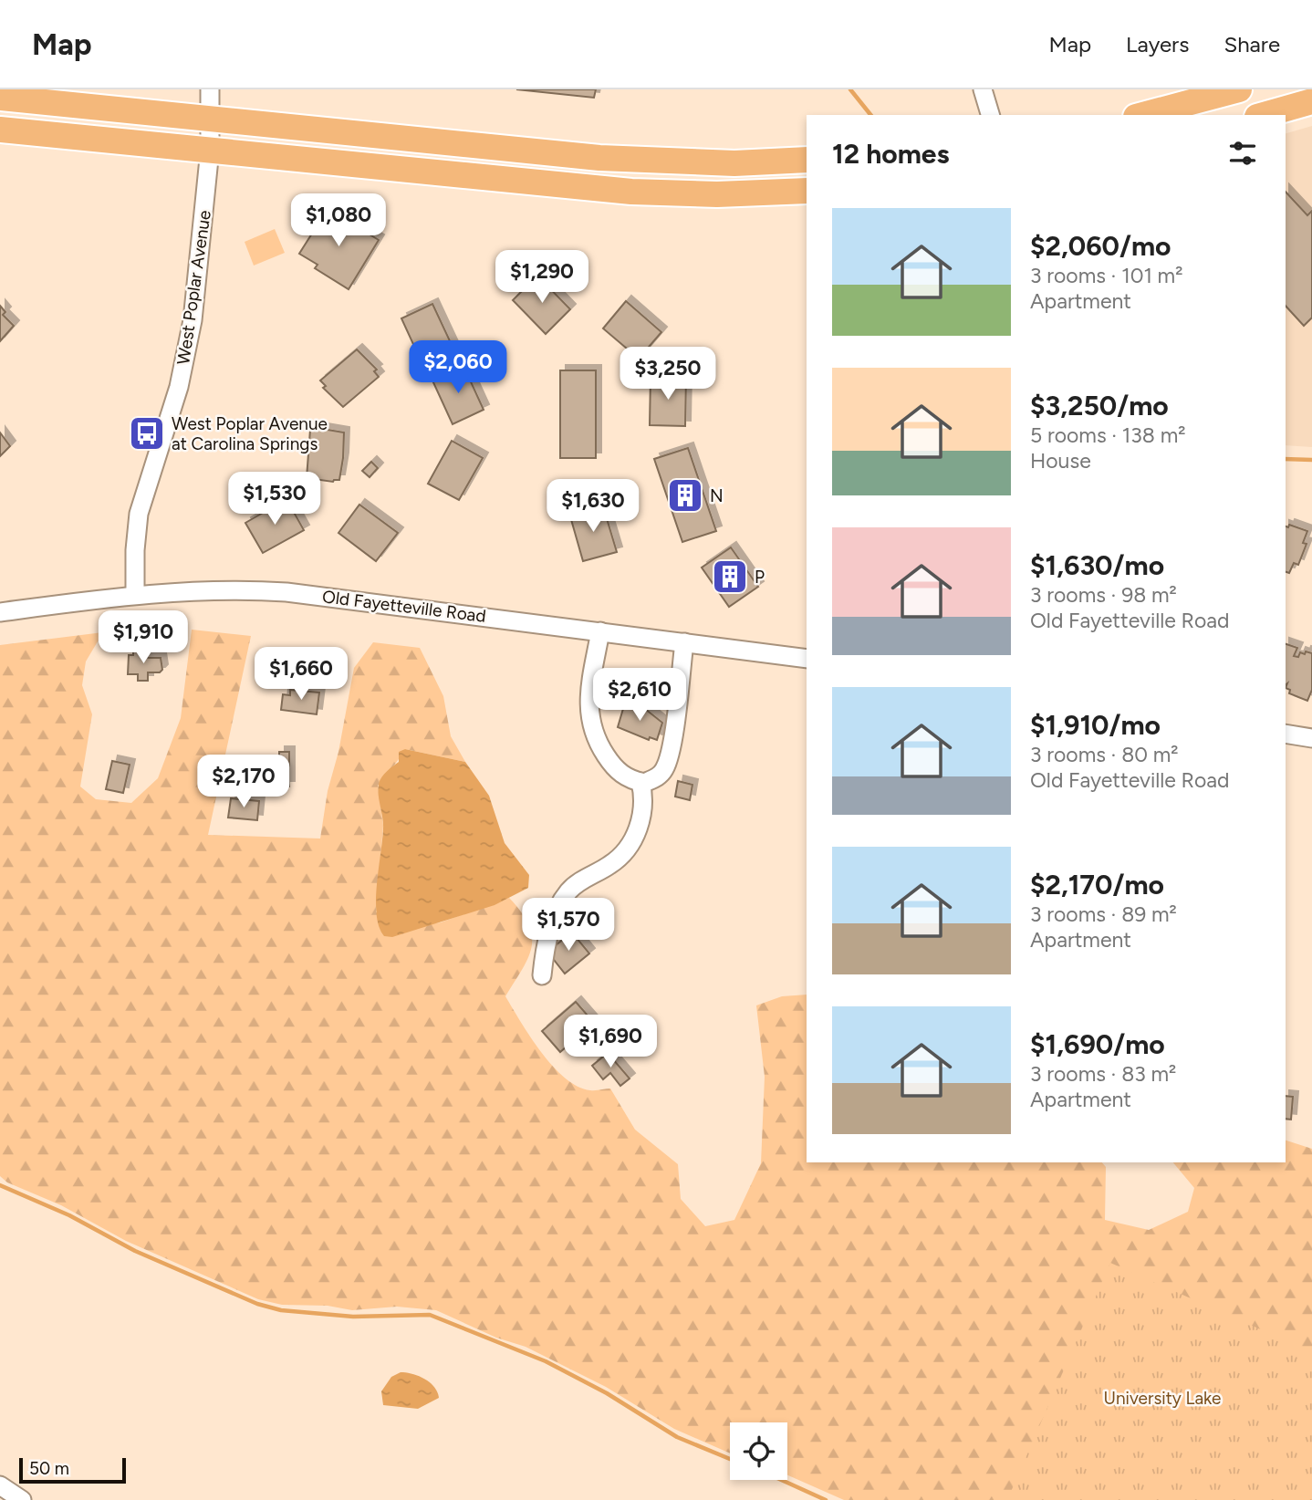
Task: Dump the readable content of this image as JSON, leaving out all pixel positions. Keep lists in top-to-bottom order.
{
  "streets": {
    "street": ["West Poplar Avenue", "Old Fayetteville Road"]
  },
  "crossings": [
    ["West Poplar Avenue", "Old Fayetteville Road"]
  ],
  "parks": ["University Lake"],
  "places": {
    "bus stop": ["West Poplar Avenue at Carolina Springs"],
    "building": ["N", "P"]
  },
  "scale_bar": "50 m",
  "page": {
    "header": "Map",
    "nav": ["Map", "Layers", "Share"],
    "heading": "12 homes",
    "list": [
      {
        "name": "$2,060/mo",
        "note": "3 rooms · 101 m² · Apartment"
      },
      {
        "name": "$3,250/mo",
        "note": "5 rooms · 138 m² · House"
      },
      {
        "name": "$1,630/mo",
        "note": "3 rooms · 98 m² · Old Fayetteville Road"
      },
      {
        "name": "$1,910/mo",
        "note": "3 rooms · 80 m² · Old Fayetteville Road"
      },
      {
        "name": "$2,170/mo",
        "note": "3 rooms · 89 m² · Apartment"
      },
      {
        "name": "$1,690/mo",
        "note": "3 rooms · 83 m² · Apartment"
      }
    ],
    "price": [
      "$1,080",
      "$1,290",
      "$2,060",
      "$3,250",
      "$1,530",
      "$1,630",
      "$1,910",
      "$1,660",
      "$2,610",
      "$2,170",
      "$1,570",
      "$1,690"
    ],
    "scale": "50 m"
  }
}
